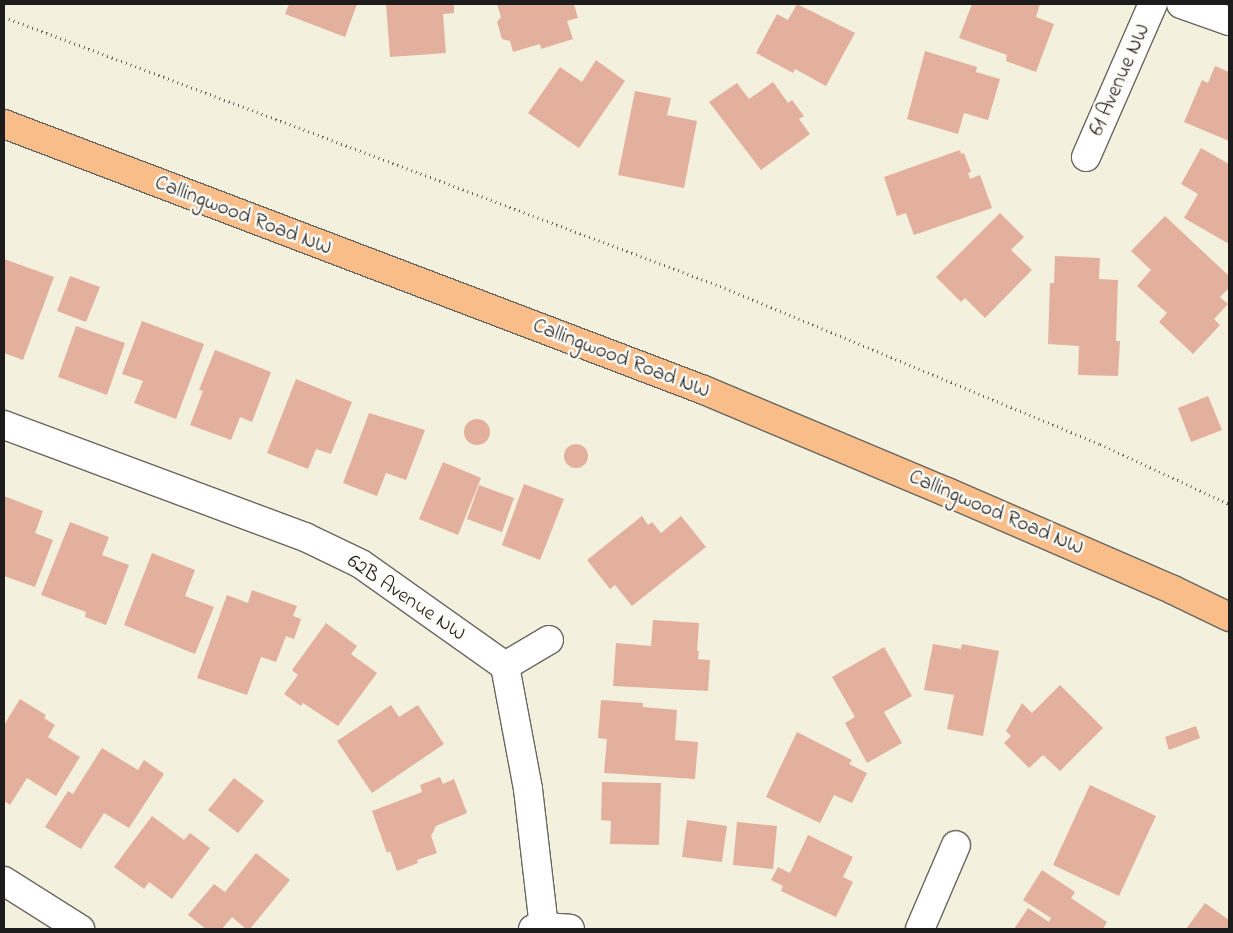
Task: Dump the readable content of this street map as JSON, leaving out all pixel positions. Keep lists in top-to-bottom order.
{
  "streets": {
    "main road": ["Callingwood Road NW"],
    "street": ["61 Avenue NW", "62B Avenue NW"]
  }
}
